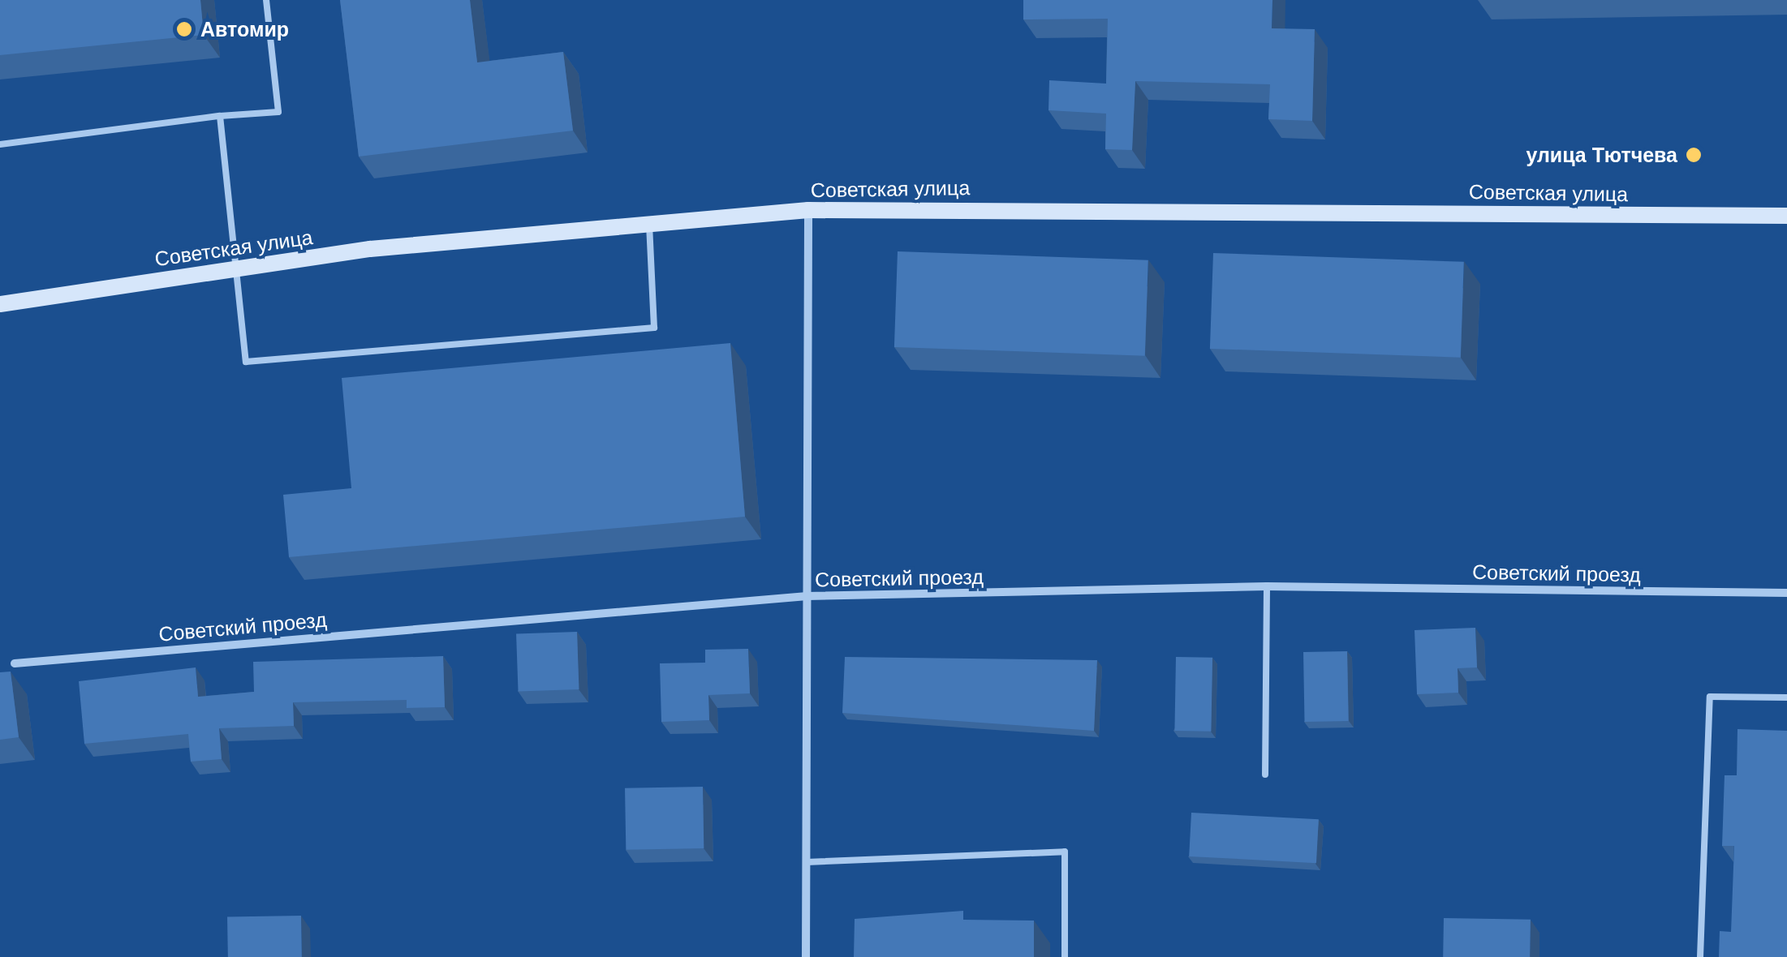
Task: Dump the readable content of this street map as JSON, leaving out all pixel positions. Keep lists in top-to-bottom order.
{
  "streets": {
    "main road": ["Советская улица"],
    "street": ["Советский проезд"]
  },
  "places": ["Автомир", "улица Тютчева"]
}
